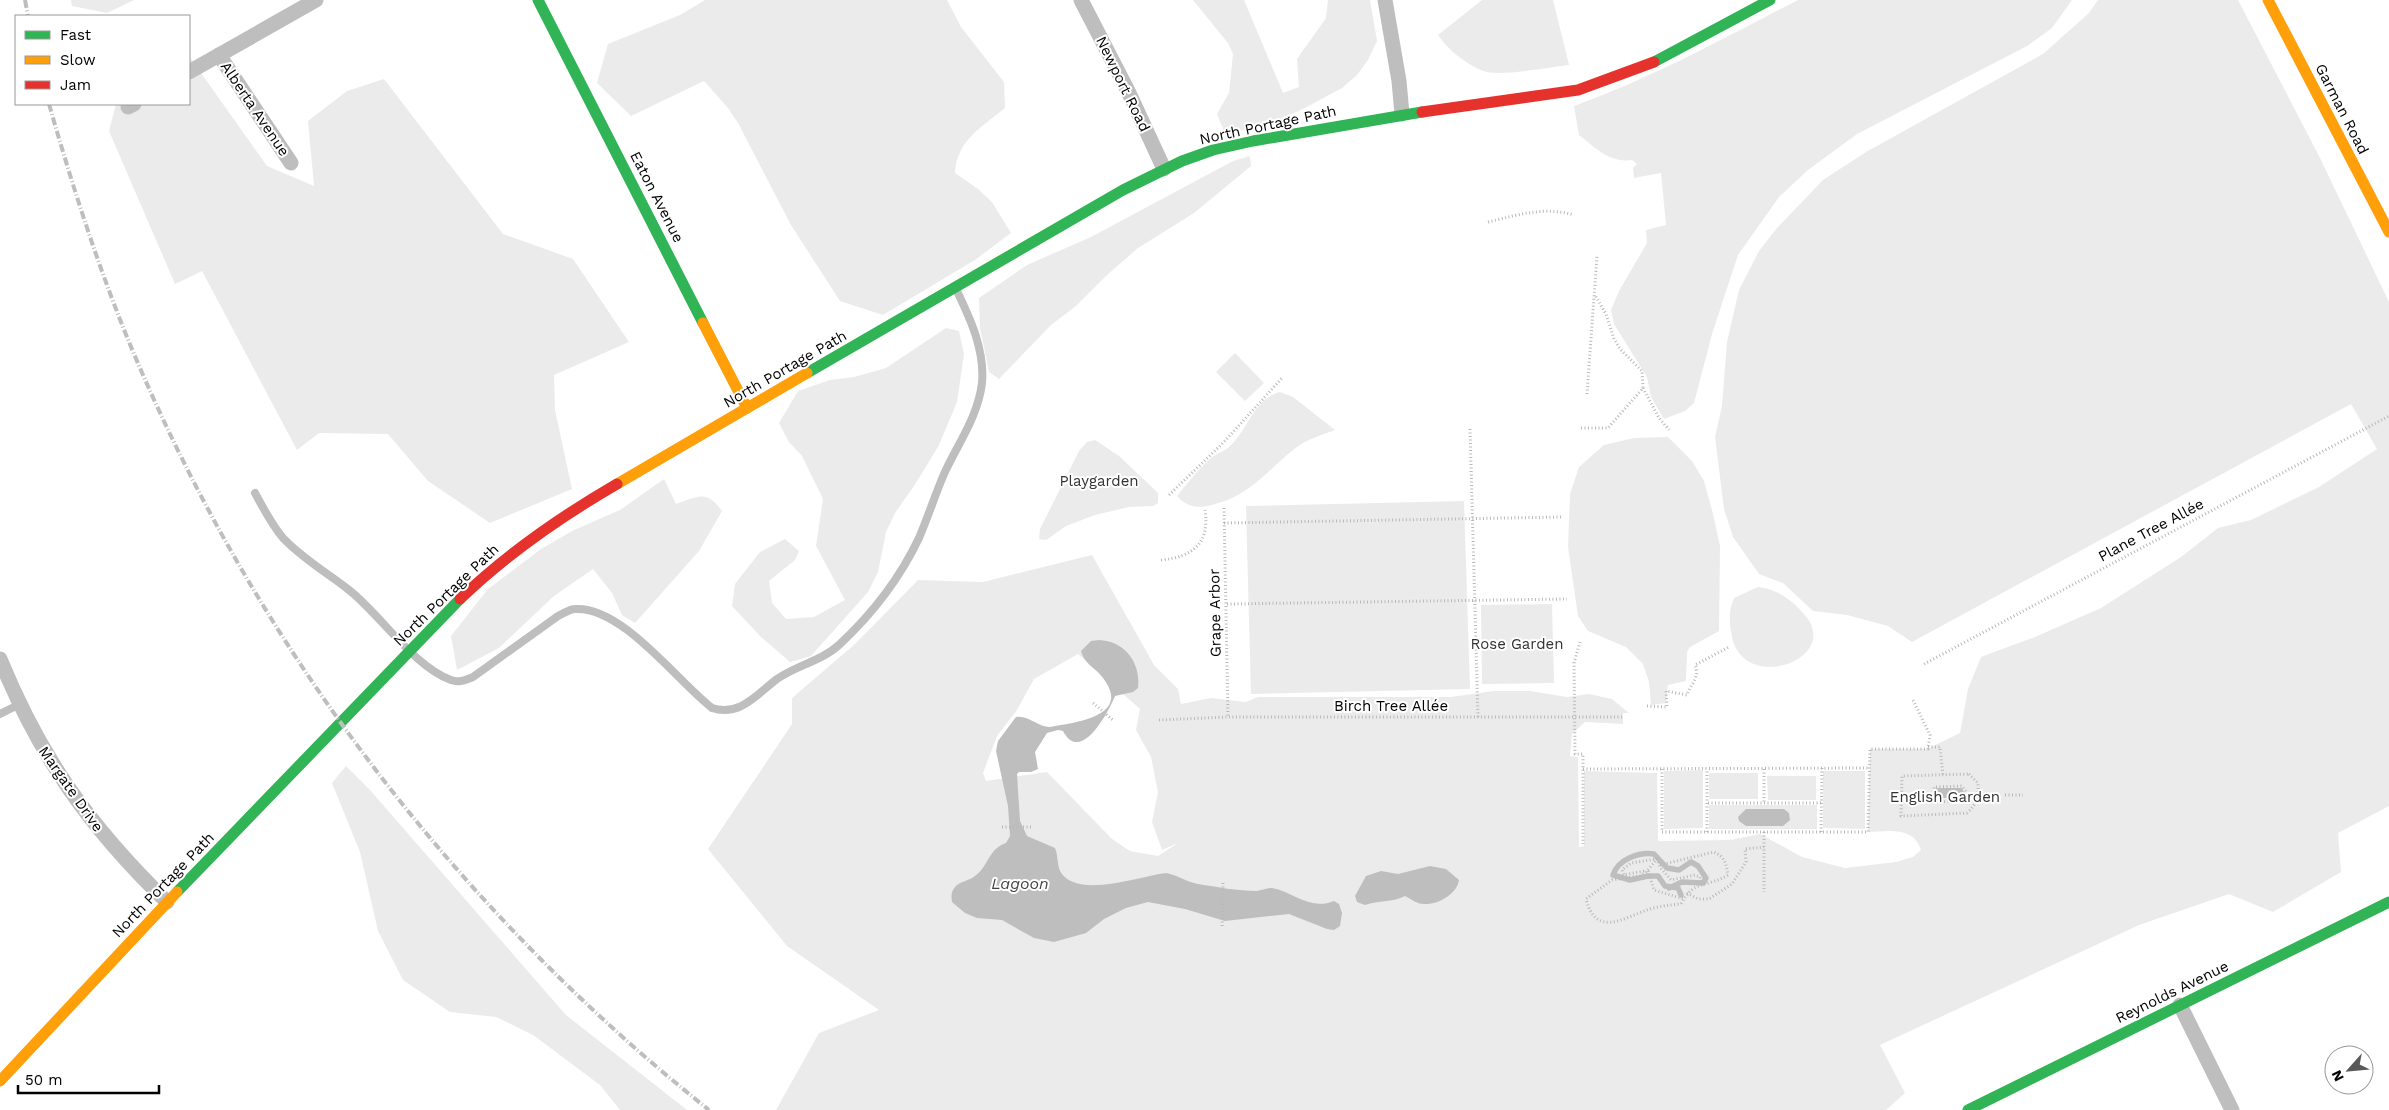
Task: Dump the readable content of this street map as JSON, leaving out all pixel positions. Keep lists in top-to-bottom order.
{
  "streets": {
    "main road": [
      "Garman Road",
      "North Portage Path",
      "Eaton Avenue",
      "Reynolds Avenue"
    ],
    "street": ["Newport Road", "Alberta Avenue", "Margate Drive"],
    "path": ["Plane Tree Allée", "Grape Arbor", "Birch Tree Allée"]
  },
  "crossings": [
    ["Newport Road", "North Portage Path"],
    ["North Portage Path", "Eaton Avenue"],
    ["North Portage Path", "Margate Drive"],
    ["Grape Arbor", "Birch Tree Allée"]
  ],
  "water": ["Lagoon"],
  "parks": ["Playgarden", "Rose Garden", "English Garden"],
  "legend": ["Fast", "Slow", "Jam"],
  "scale_bar": "50 m",
  "north": "bottom left"
}
